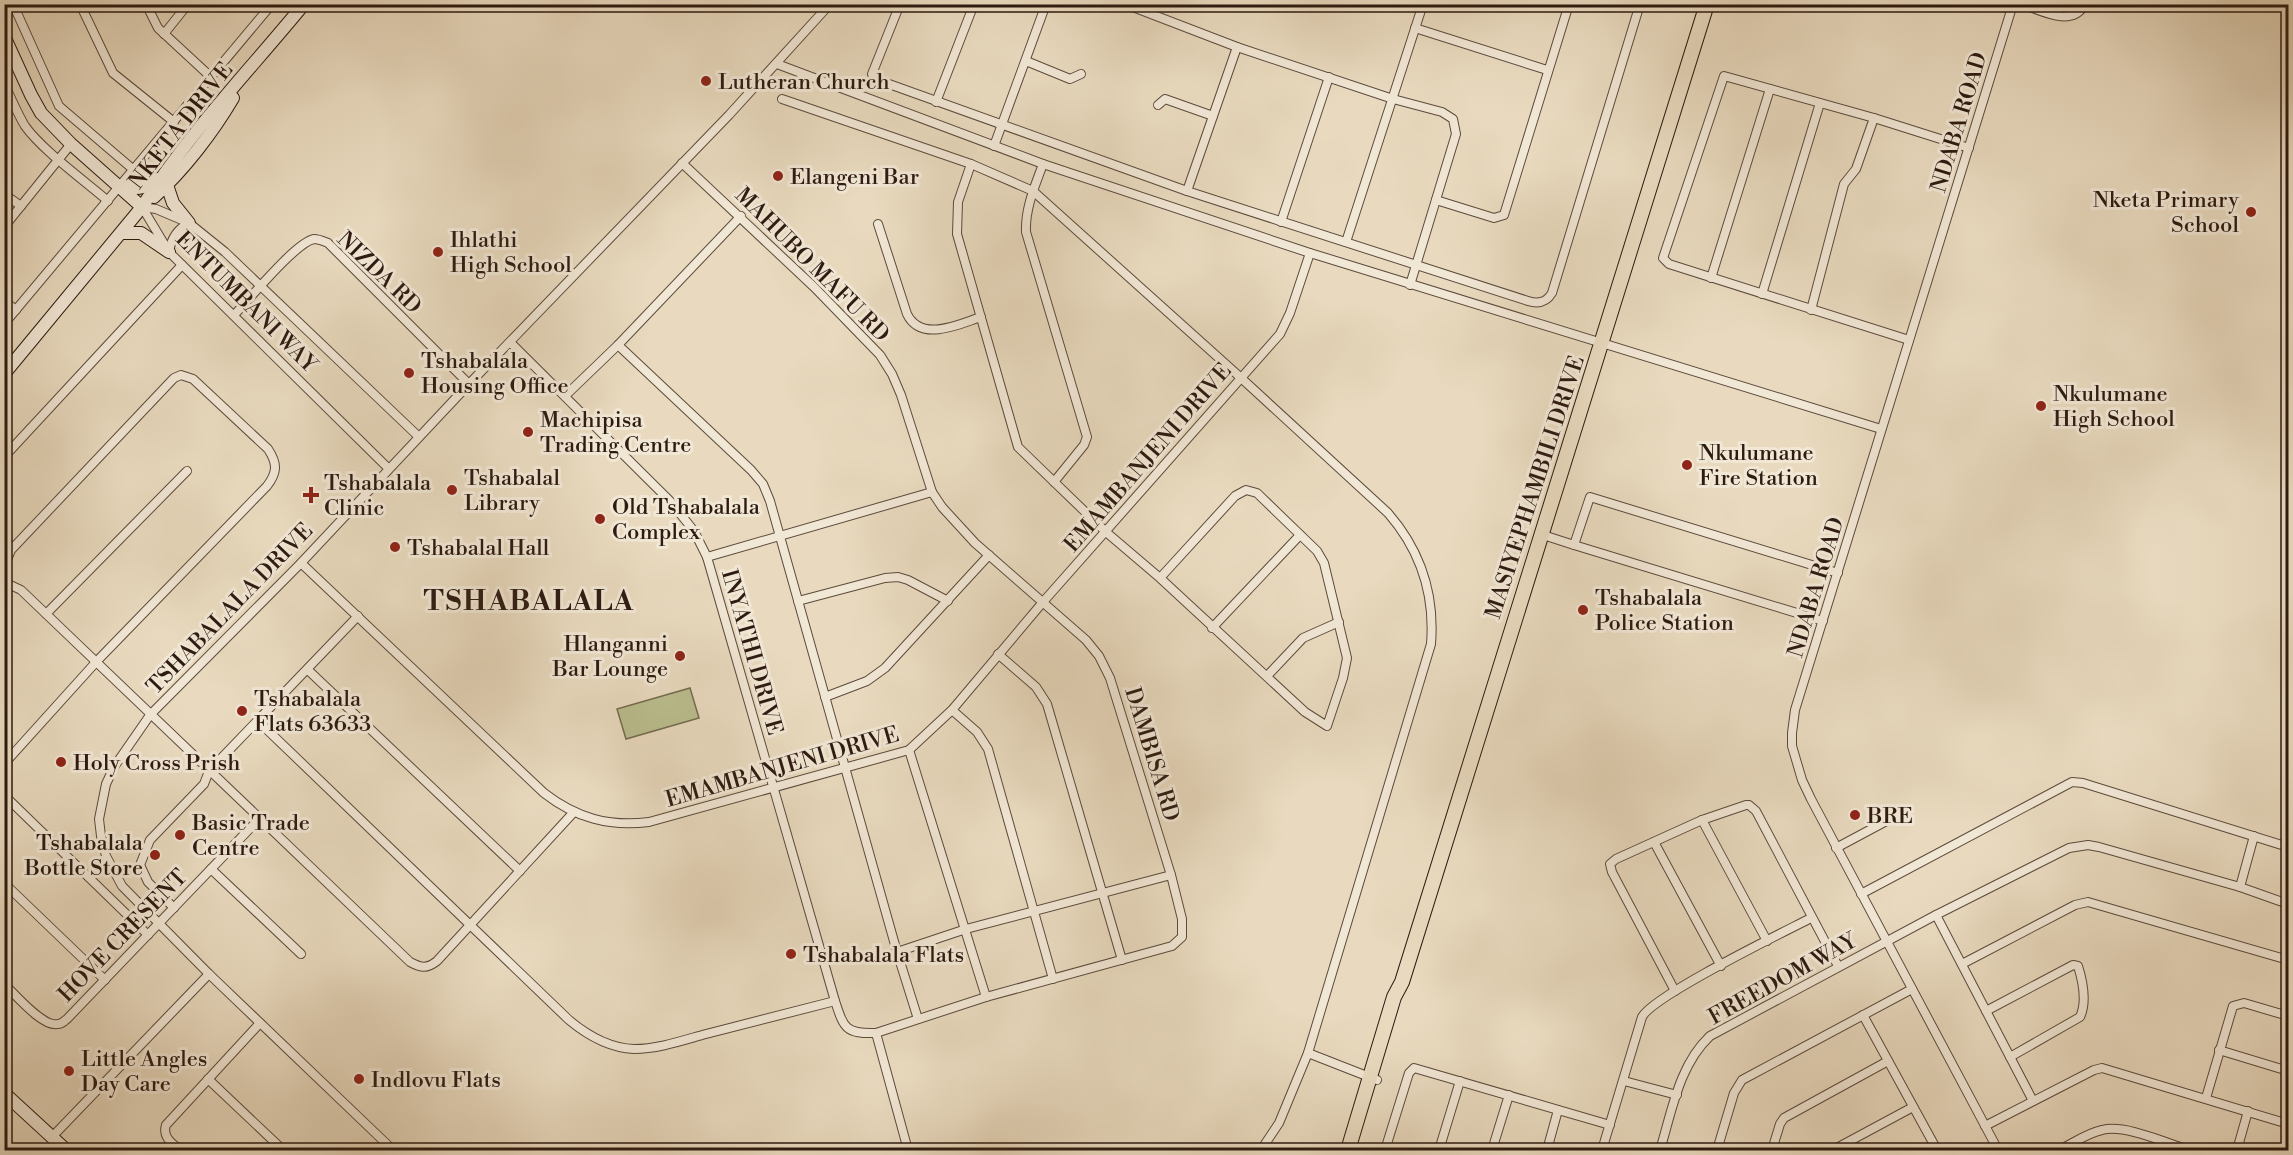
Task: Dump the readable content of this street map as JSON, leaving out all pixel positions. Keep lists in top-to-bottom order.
{
  "streets": {
    "main road": ["MASIYEPHAMBILI DRIVE"],
    "street": [
      "NDABA ROAD",
      "NKETA DRIVE",
      "MAHUBO MAFU RD",
      "NIZDA RD",
      "ENTUMBANI WAY",
      "EMAMBANJENI DRIVE",
      "TSHABALALA DRIVE",
      "INYATHI DRIVE",
      "DAMBISA RD",
      "HOVE CRESENT",
      "FREEDOM WAY"
    ]
  },
  "crossings": [
    ["NDABA ROAD", "FREEDOM WAY"],
    ["NKETA DRIVE", "ENTUMBANI WAY"],
    ["MAHUBO MAFU RD", "EMAMBANJENI DRIVE"],
    ["MAHUBO MAFU RD", "TSHABALALA DRIVE"],
    ["MAHUBO MAFU RD", "DAMBISA RD"],
    ["NIZDA RD", "ENTUMBANI WAY"],
    ["NIZDA RD", "TSHABALALA DRIVE"],
    ["ENTUMBANI WAY", "TSHABALALA DRIVE"],
    ["EMAMBANJENI DRIVE", "TSHABALALA DRIVE"],
    ["EMAMBANJENI DRIVE", "INYATHI DRIVE"],
    ["EMAMBANJENI DRIVE", "DAMBISA RD"],
    ["TSHABALALA DRIVE", "INYATHI DRIVE"],
    ["TSHABALALA DRIVE", "HOVE CRESENT"]
  ],
  "districts": ["TSHABALALA"],
  "places": {
    "other": [
      "Lutheran Church",
      "Elangeni Bar",
      "Nketa Primary School",
      "Ihlathi High School",
      "Tshabalala Housing Office",
      "Nkulumane High School",
      "Machipisa Trading Centre",
      "Nkulumane Fire Station",
      "Tshabalal Library",
      "Old Tshabalala Complex",
      "Tshabalal Hall",
      "Tshabalala Police Station",
      "Hlanganni Bar Lounge",
      "Tshabalala Flats 63633",
      "Holy Cross Prish",
      "BRE",
      "Basic Trade Centre",
      "Tshabalala Bottle Store",
      "Tshabalala Flats",
      "Little Angles Day Care",
      "Indlovu Flats"
    ],
    "health": ["Tshabalala Clinic"]
  }
}
